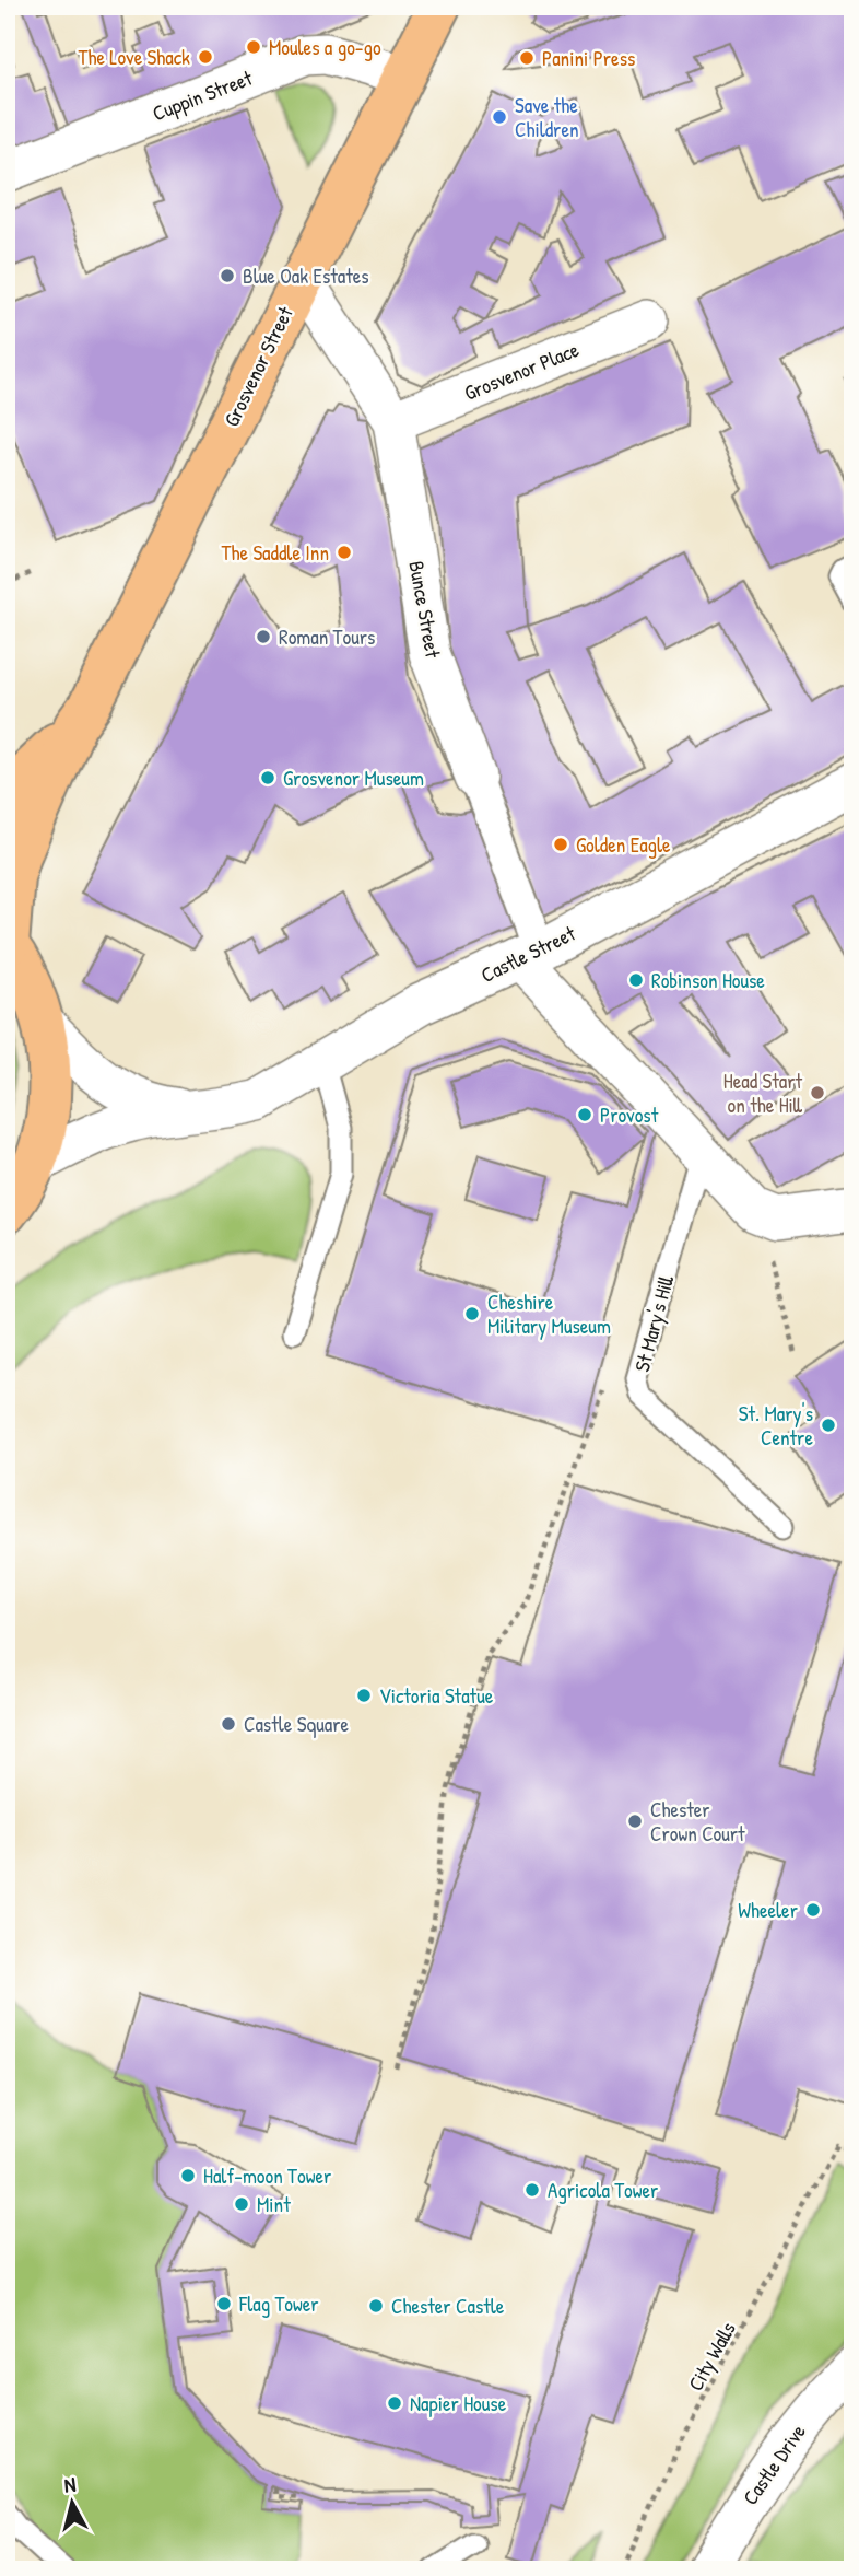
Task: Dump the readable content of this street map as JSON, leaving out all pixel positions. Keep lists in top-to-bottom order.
{
  "streets": {
    "highway": ["Grosvenor Street"],
    "street": [
      "Cuppin Street",
      "Grosvenor Place",
      "Bunce Street",
      "Castle Street",
      "Castle Drive"
    ],
    "lane": ["St Mary's Hill"],
    "path": ["City Walls"]
  },
  "crossings": [
    ["Cuppin Street", "Grosvenor Street"],
    ["Grosvenor Street", "Bunce Street"],
    ["Grosvenor Place", "Bunce Street"],
    ["Bunce Street", "Castle Street"]
  ],
  "places": [
    "Moules a go-go",
    "The Love Shack",
    "Panini Press",
    "Save the Children",
    "Blue Oak Estates",
    "The Saddle Inn",
    "Roman Tours",
    "Grosvenor Museum",
    "Golden Eagle",
    "Robinson House",
    "Head Start on the Hill",
    "Provost",
    "Cheshire Military Museum",
    "St. Mary's Centre",
    "Victoria Statue",
    "Castle Square",
    "Chester Crown Court",
    "Wheeler",
    "Half-moon Tower",
    "Agricola Tower",
    "Mint",
    "Flag Tower",
    "Chester Castle",
    "Napier House"
  ],
  "north": "top"
}
